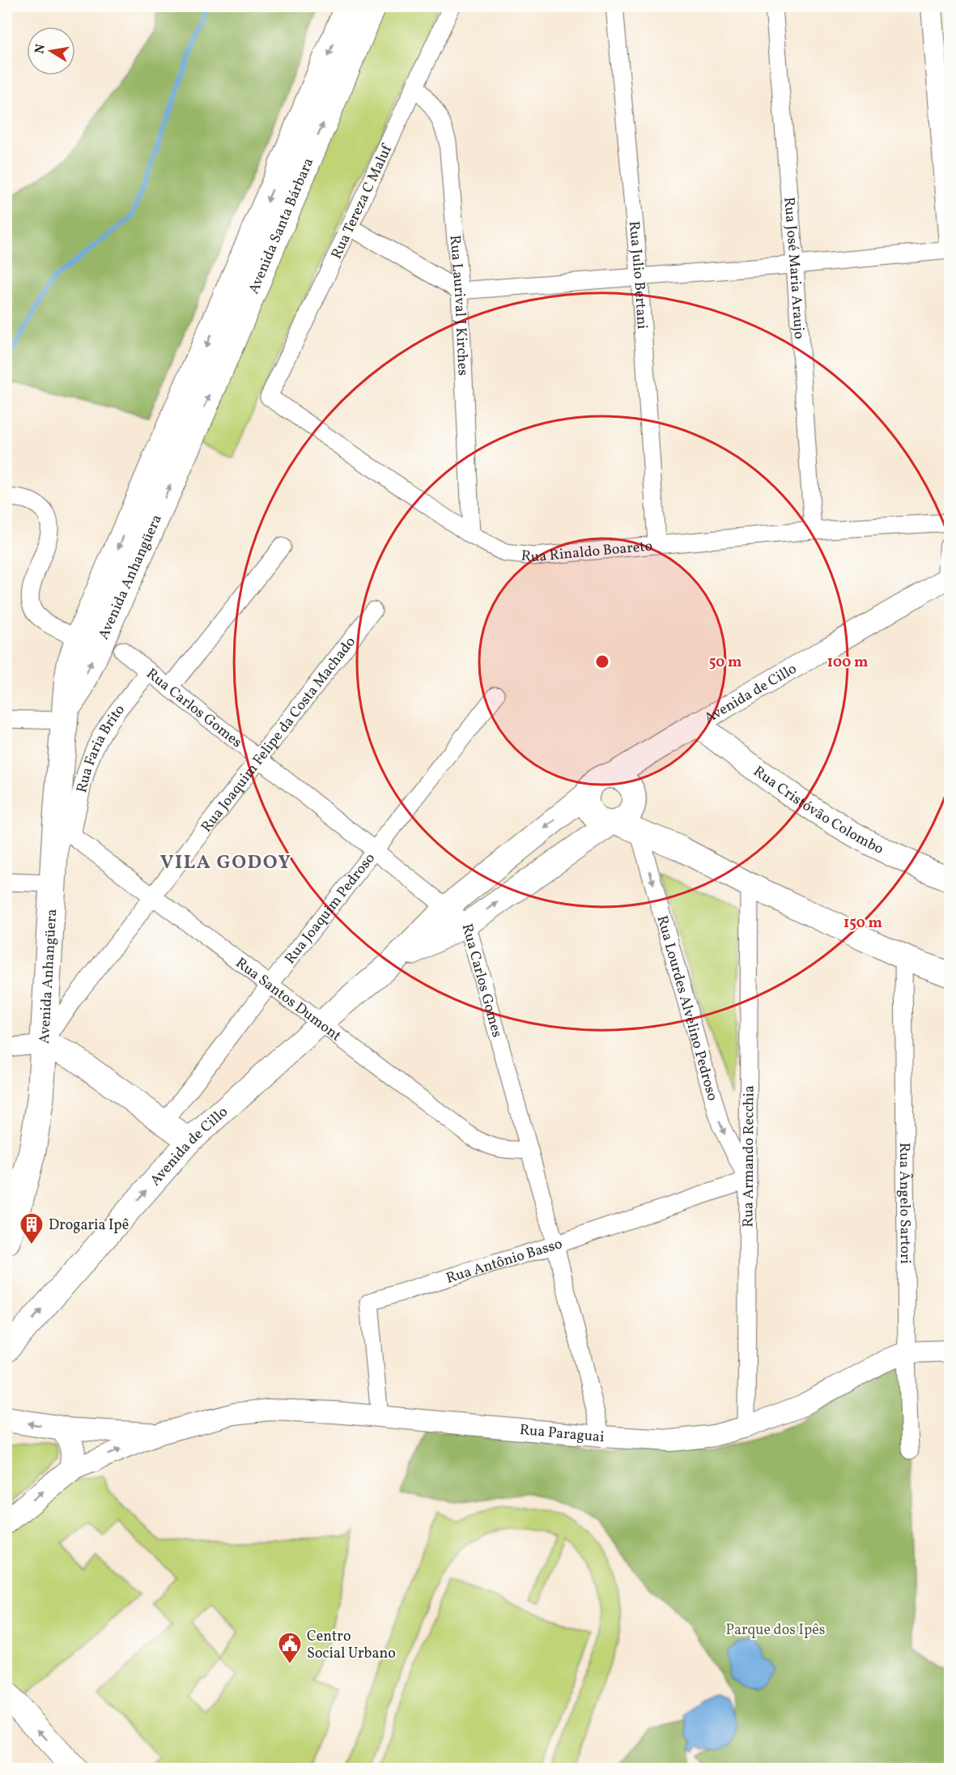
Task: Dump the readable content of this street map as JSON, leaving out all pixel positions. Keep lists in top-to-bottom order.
{
  "streets": {
    "main road": [
      "Avenida Santa Bárbara",
      "Avenida Anhangüera",
      "Avenida de Cillo",
      "Rua Cristóvão Colombo",
      "Rua Paraguai"
    ],
    "street": [
      "Rua Tereza C Maluf",
      "Rua José Maria Araujo",
      "Rua Julio Bertani",
      "Rua Laurival J Kirches",
      "Rua Rinaldo Boareto",
      "Rua Carlos Gomes",
      "Rua Joaquim Felipe da Costa Machado",
      "Rua Faria Brito",
      "Rua Joaquim Pedroso",
      "Rua Santos Dumont",
      "Rua Lourdes Alvelino Pedroso",
      "Rua Armando Recchia",
      "Rua Ângelo Sartori",
      "Rua Antônio Basso"
    ]
  },
  "crossings": [
    ["Rua Tereza C Maluf", "Rua Laurival J Kirches"],
    ["Rua Tereza C Maluf", "Rua Rinaldo Boareto"],
    ["Avenida Santa Bárbara", "Avenida Anhangüera"],
    ["Rua José Maria Araujo", "Rua Rinaldo Boareto"],
    ["Rua Julio Bertani", "Rua Rinaldo Boareto"],
    ["Rua Laurival J Kirches", "Rua Rinaldo Boareto"],
    ["Avenida Anhangüera", "Rua Joaquim Felipe da Costa Machado"],
    ["Avenida Anhangüera", "Rua Faria Brito"],
    ["Avenida Anhangüera", "Rua Santos Dumont"],
    ["Avenida de Cillo", "Rua Carlos Gomes"],
    ["Avenida de Cillo", "Rua Cristóvão Colombo"],
    ["Avenida de Cillo", "Rua Santos Dumont"],
    ["Avenida de Cillo", "Rua Lourdes Alvelino Pedroso"],
    ["Rua Carlos Gomes", "Rua Joaquim Felipe da Costa Machado"],
    ["Rua Carlos Gomes", "Rua Faria Brito"],
    ["Rua Carlos Gomes", "Rua Joaquim Pedroso"],
    ["Rua Carlos Gomes", "Rua Santos Dumont"],
    ["Rua Carlos Gomes", "Rua Antônio Basso"],
    ["Rua Carlos Gomes", "Rua Paraguai"],
    ["Rua Joaquim Felipe da Costa Machado", "Rua Santos Dumont"],
    ["Rua Faria Brito", "Rua Santos Dumont"],
    ["Rua Joaquim Pedroso", "Rua Santos Dumont"],
    ["Rua Lourdes Alvelino Pedroso", "Rua Armando Recchia"],
    ["Rua Lourdes Alvelino Pedroso", "Rua Antônio Basso"],
    ["Rua Armando Recchia", "Rua Antônio Basso"],
    ["Rua Armando Recchia", "Rua Paraguai"],
    ["Rua Ângelo Sartori", "Rua Paraguai"],
    ["Rua Antônio Basso", "Rua Paraguai"]
  ],
  "one_way": ["Rua Lourdes Alvelino Pedroso"],
  "districts": ["VILA GODOY"],
  "parks": ["Parque dos Ipês"],
  "places": {
    "building": ["Drogaria Ipê"],
    "public building": ["Centro Social Urbano"]
  },
  "north": "left",
  "rings": ["50 m", "100 m", "150 m"]
}
